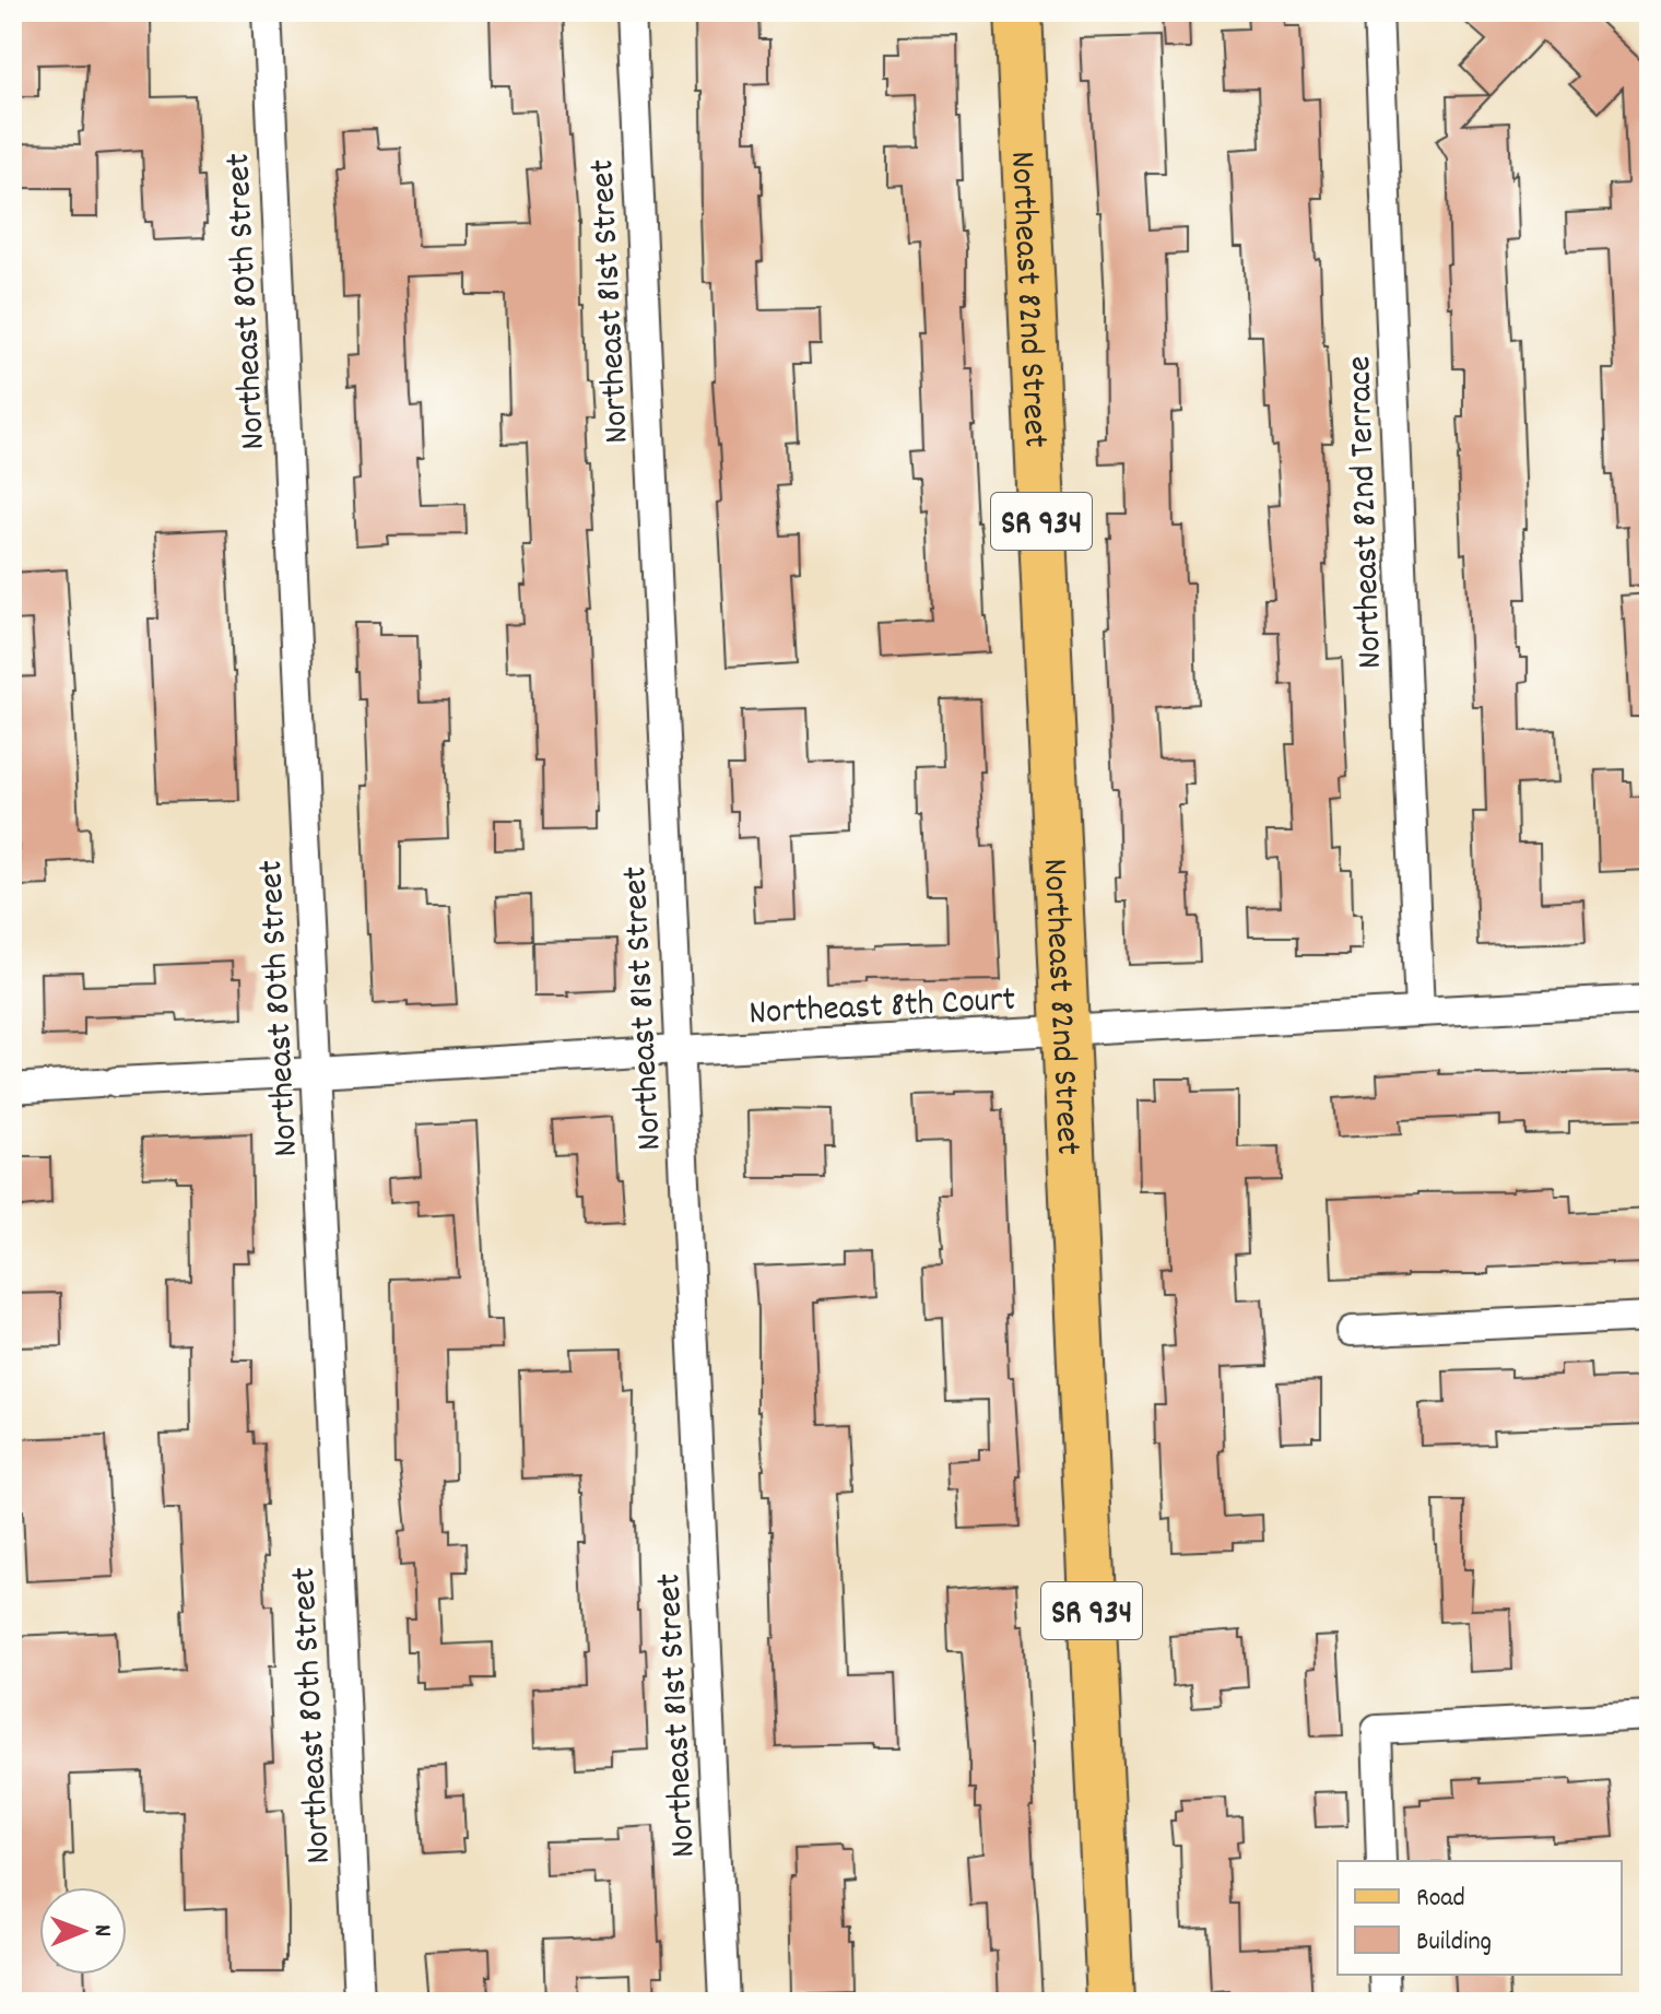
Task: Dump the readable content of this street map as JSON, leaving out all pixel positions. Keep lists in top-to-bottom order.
{
  "streets": {
    "main road": ["Northeast 82nd Street", "SR 934"],
    "street": [
      "Northeast 80th Street",
      "Northeast 81st Street",
      "Northeast 82nd Terrace",
      "Northeast 8th Court"
    ]
  },
  "crossings": [
    ["Northeast 82nd Street", "Northeast 8th Court"],
    ["Northeast 80th Street", "Northeast 8th Court"],
    ["Northeast 81st Street", "Northeast 8th Court"],
    ["Northeast 82nd Terrace", "Northeast 8th Court"]
  ],
  "legend": ["Road", "Building"],
  "north": "right"
}
